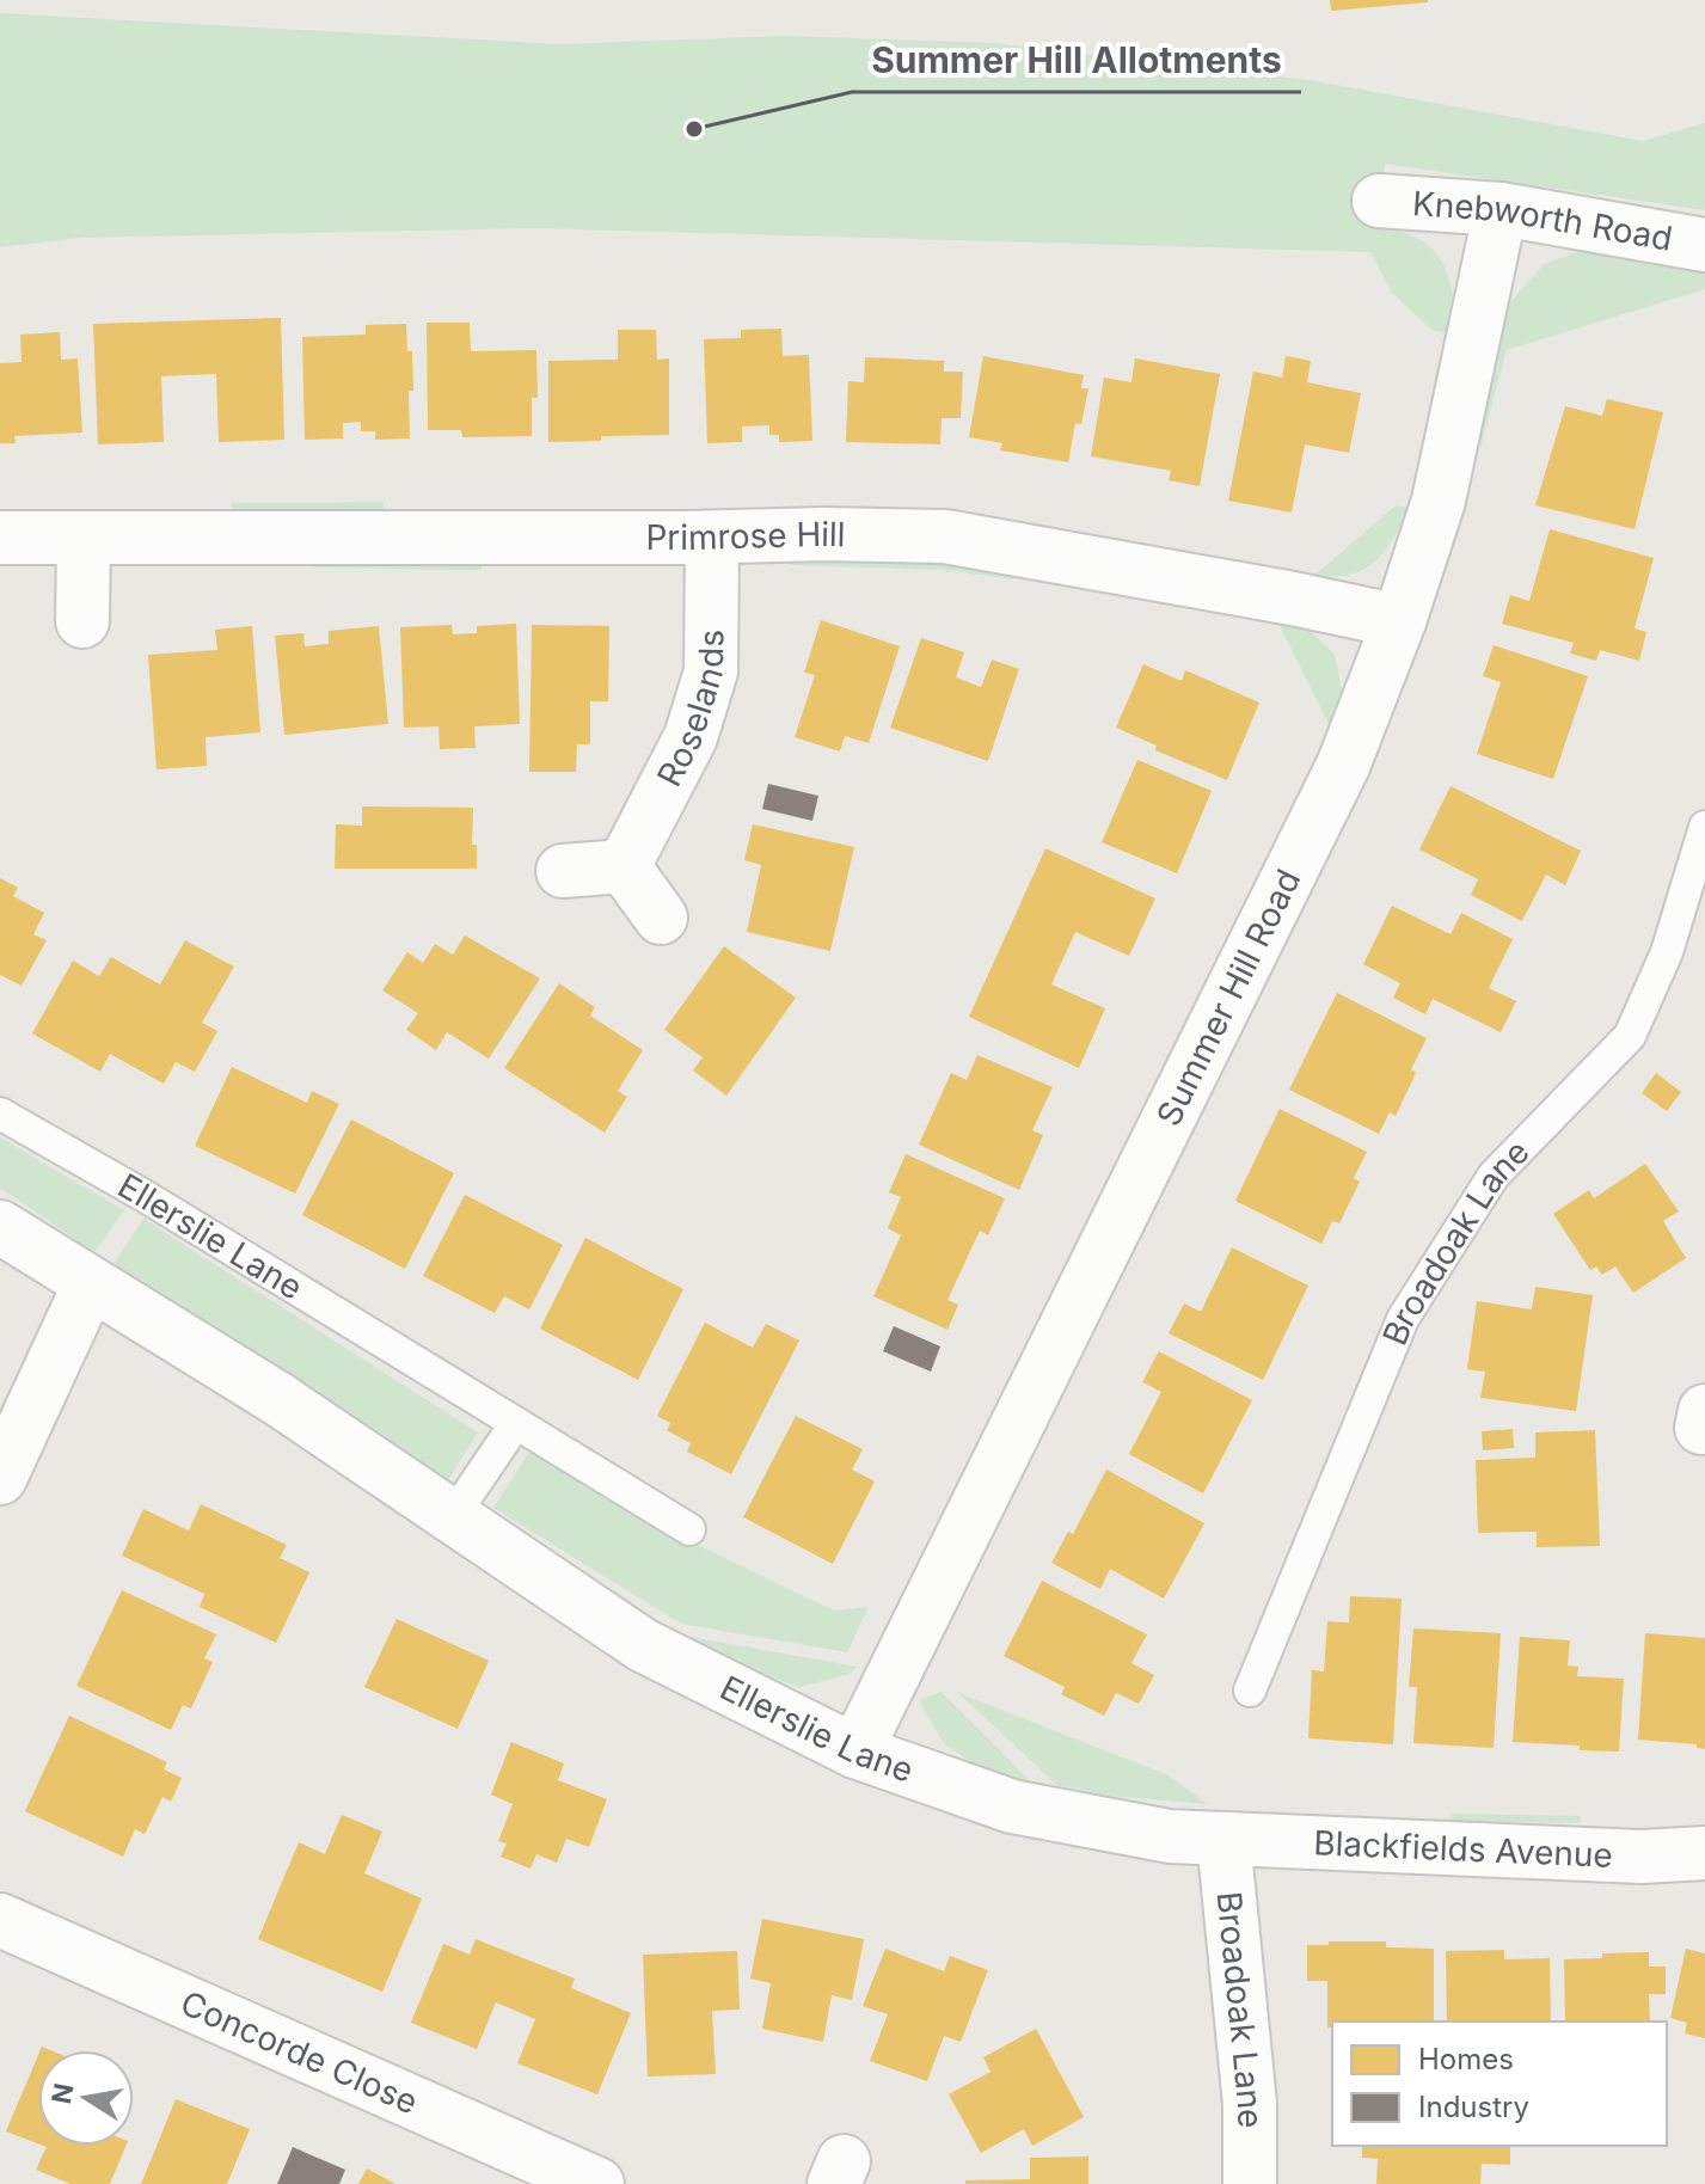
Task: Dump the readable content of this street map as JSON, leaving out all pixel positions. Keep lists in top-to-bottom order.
{
  "streets": {
    "street": [
      "Knebworth Road",
      "Primrose Hill",
      "Roselands",
      "Summer Hill Road",
      "Ellerslie Lane",
      "Broadoak Lane",
      "Blackfields Avenue",
      "Concorde Close"
    ]
  },
  "crossings": [
    ["Knebworth Road", "Summer Hill Road"],
    ["Primrose Hill", "Roselands"],
    ["Primrose Hill", "Summer Hill Road"],
    ["Summer Hill Road", "Ellerslie Lane"],
    ["Ellerslie Lane", "Broadoak Lane"],
    ["Ellerslie Lane", "Blackfields Avenue"],
    ["Broadoak Lane", "Blackfields Avenue"]
  ],
  "places": ["Summer Hill Allotments"],
  "legend": ["Homes", "Industry"],
  "north": "left"
}
